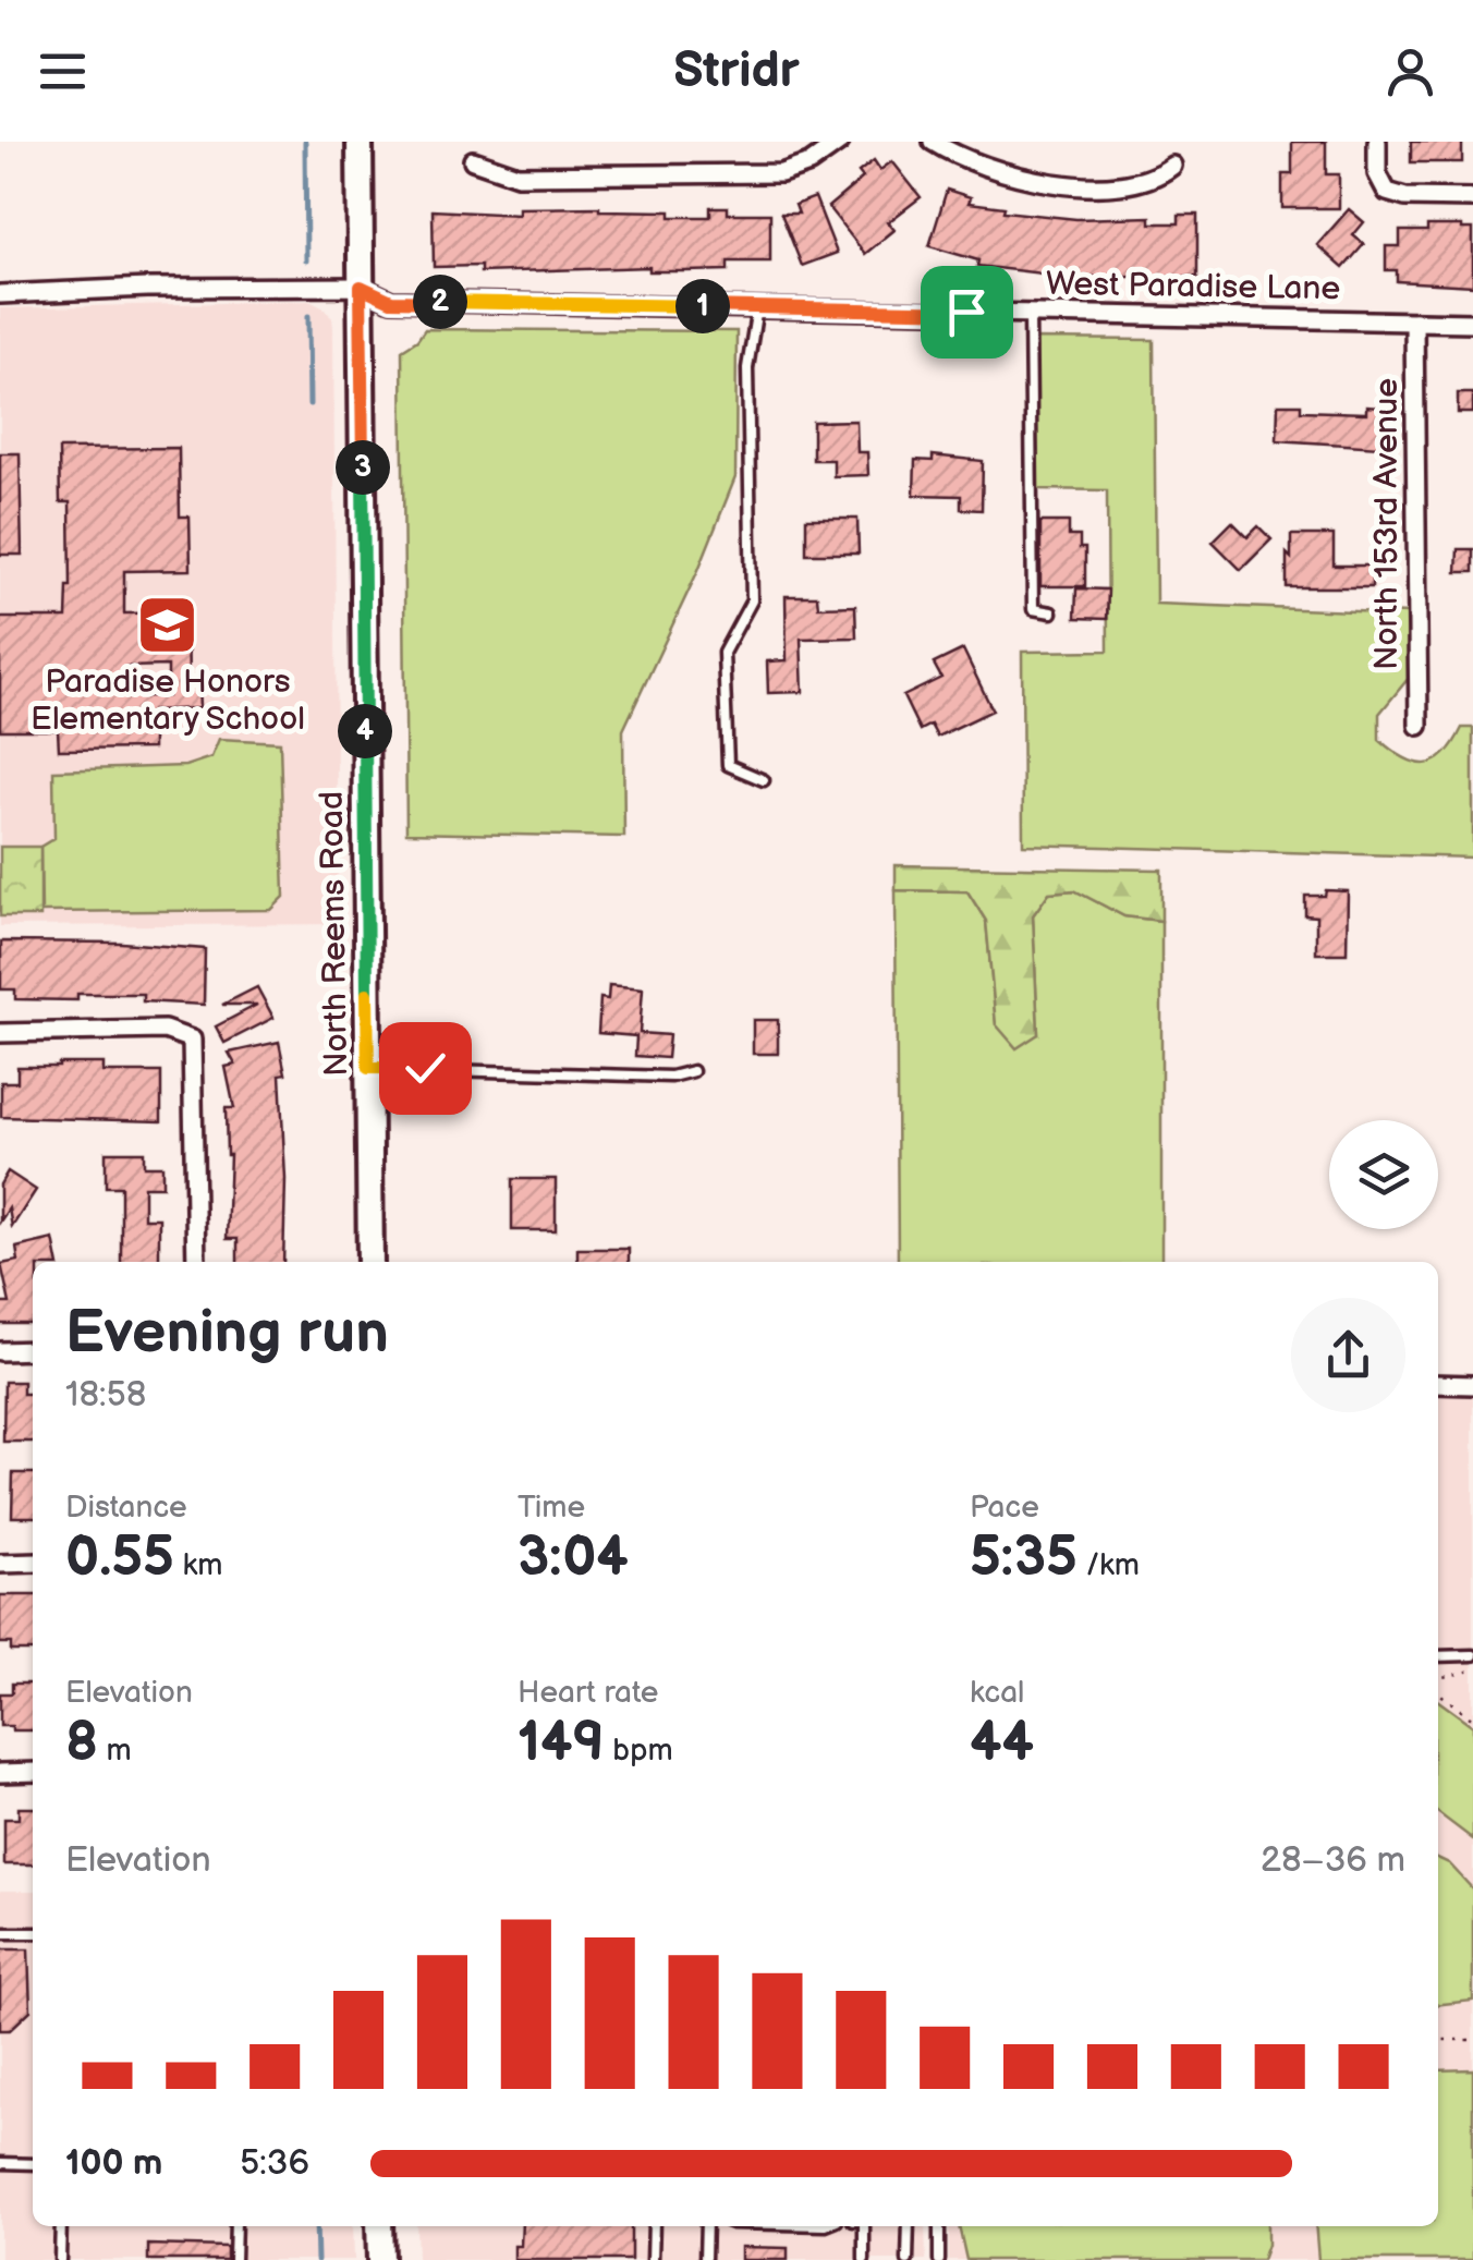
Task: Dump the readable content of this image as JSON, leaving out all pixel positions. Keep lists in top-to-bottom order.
{
  "streets": {
    "main road": ["North Reems Road"],
    "street": ["West Paradise Lane", "North 153rd Avenue"]
  },
  "crossings": [
    ["West Paradise Lane", "North 153rd Avenue"],
    ["West Paradise Lane", "North Reems Road"]
  ],
  "places": {
    "school or university": ["Paradise Honors Elementary School"]
  },
  "page": {
    "header": "Stridr",
    "pins": [
      "2",
      "1",
      "3",
      "4"
    ],
    "heading": ["Evening run", "18:58"],
    "stats": [
      ["Distance", "0.55 km"],
      ["Time", "3:04"],
      ["Pace", "5:35 /km"],
      ["Elevation", "8 m"],
      ["Heart rate", "149 bpm"],
      ["kcal", "44"]
    ],
    "chart": ["Elevation", "28–36 m"],
    "list": [
      {
        "name": "100 m",
        "note": "5:36"
      }
    ]
  }
}
